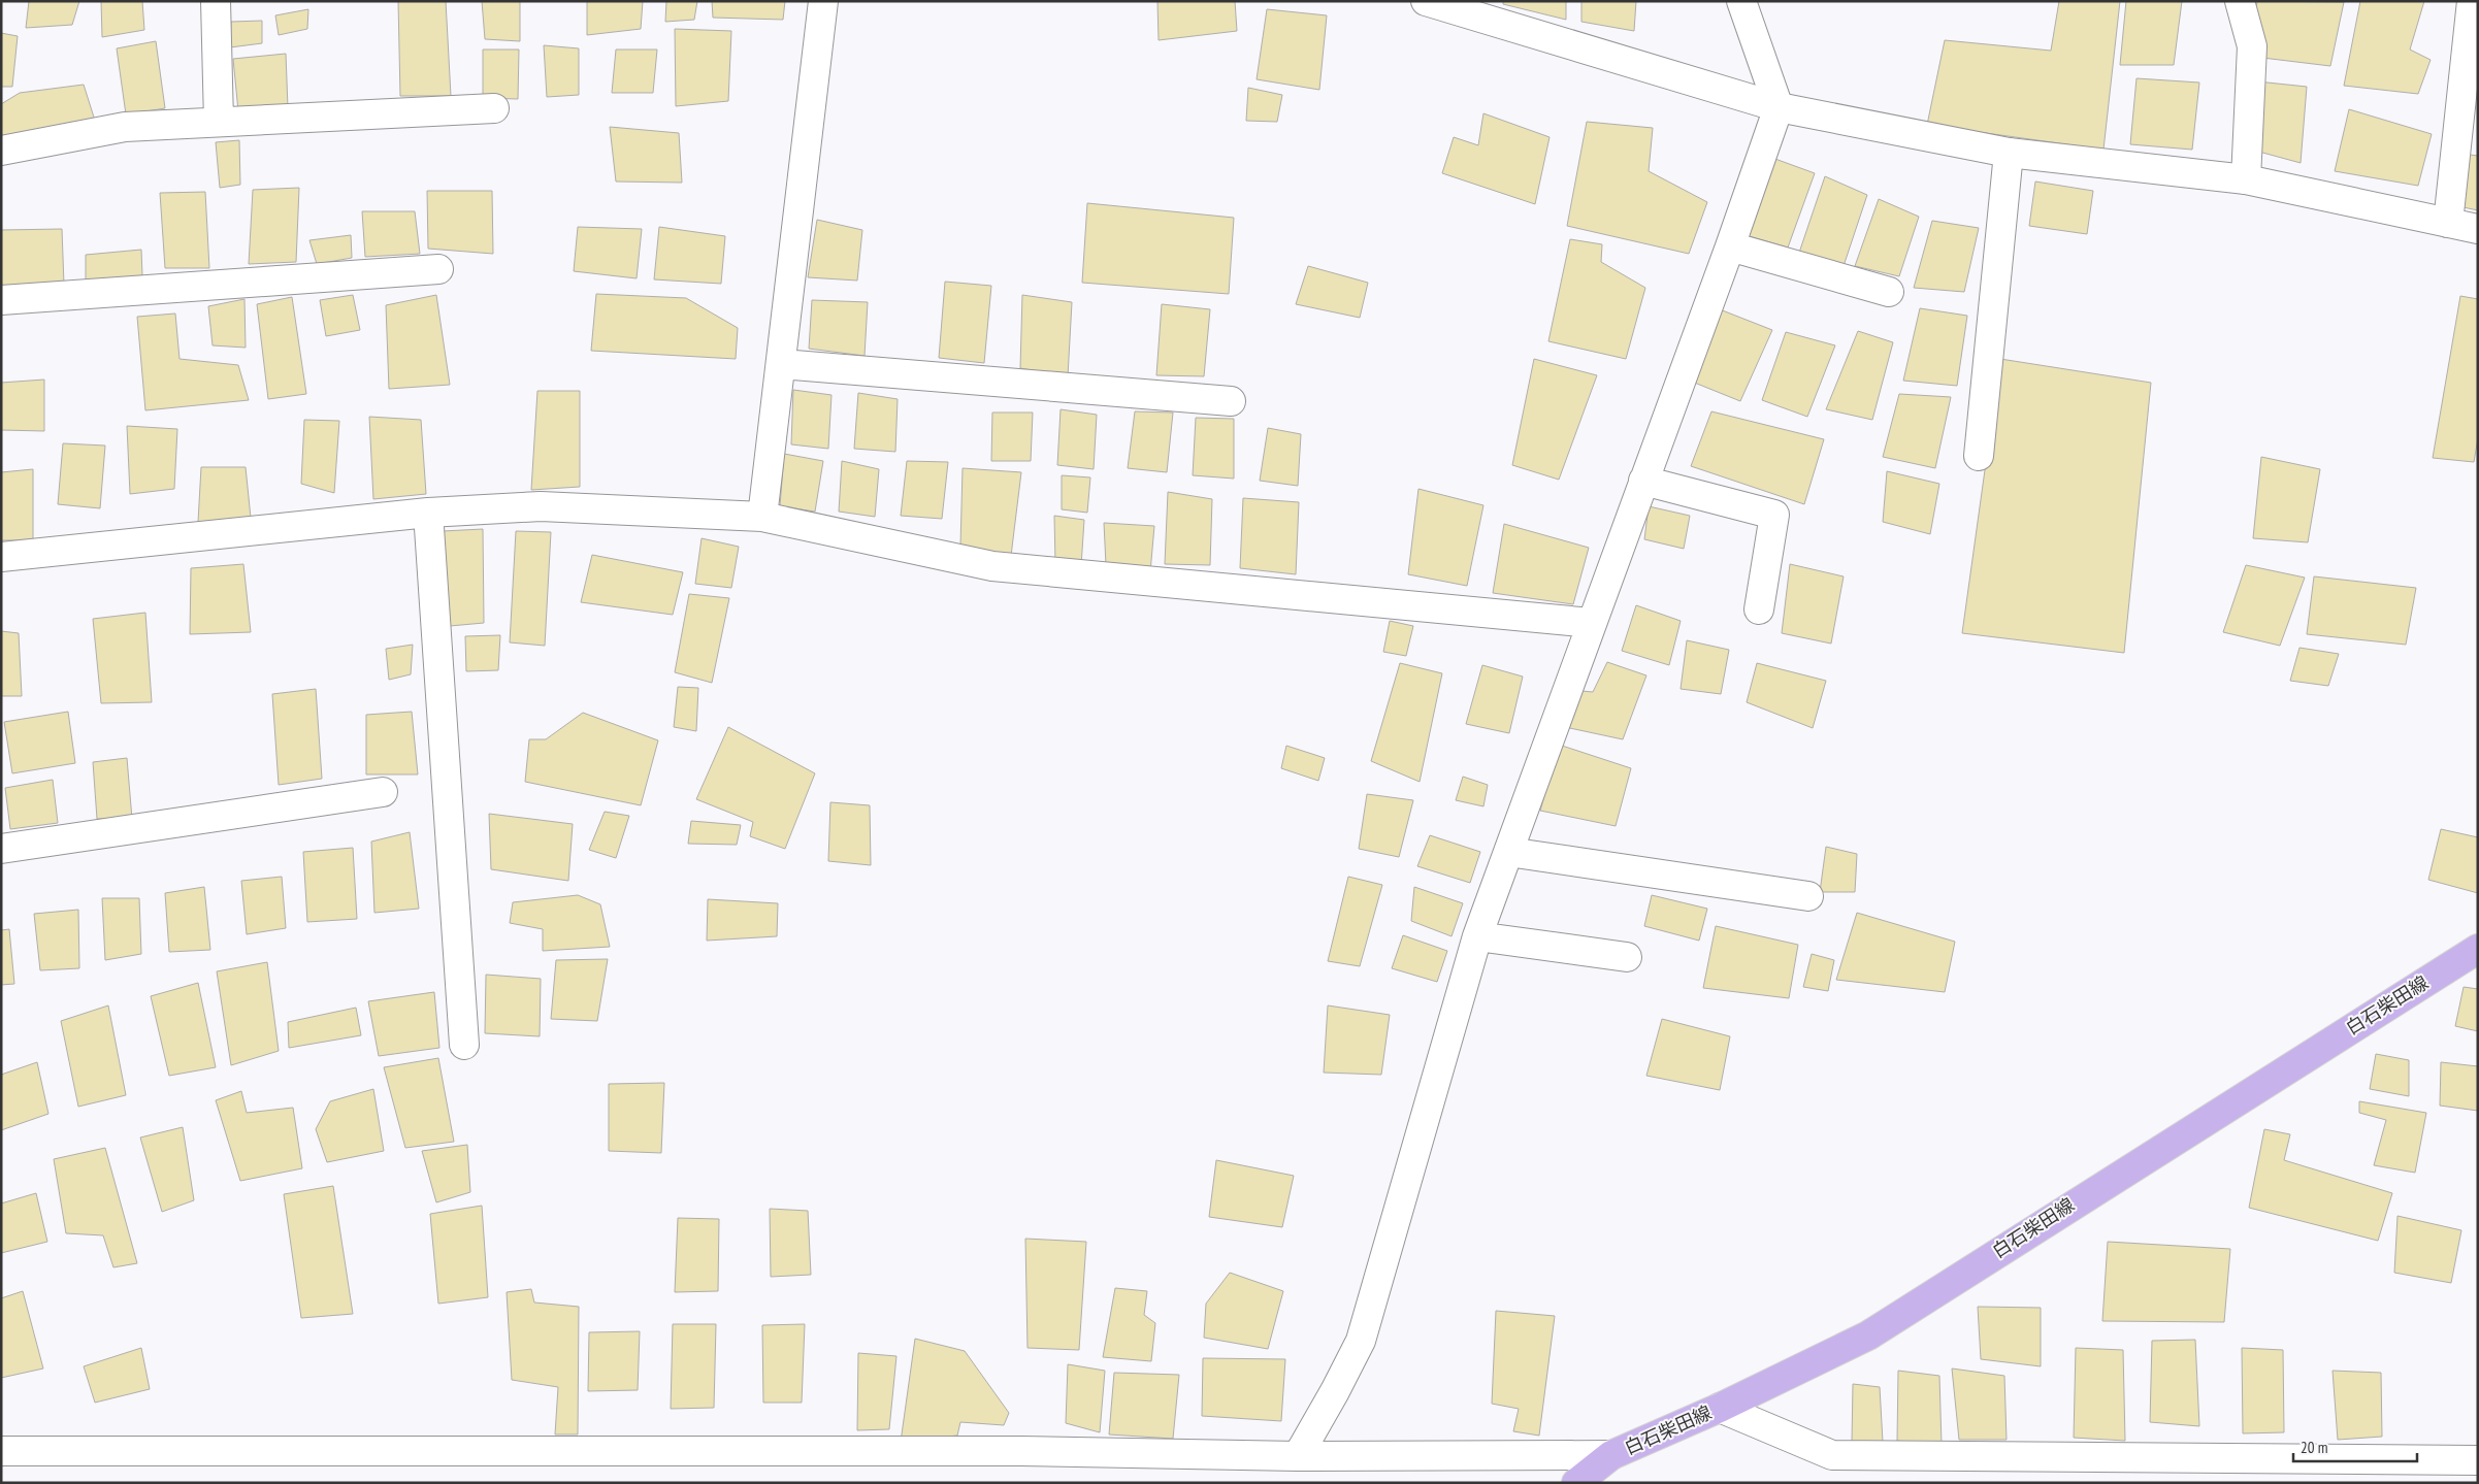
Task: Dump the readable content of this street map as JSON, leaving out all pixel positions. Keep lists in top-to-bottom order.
{
  "streets": {
    "main road": ["白石柴田線"]
  },
  "scale_bar": "20 m"
}
